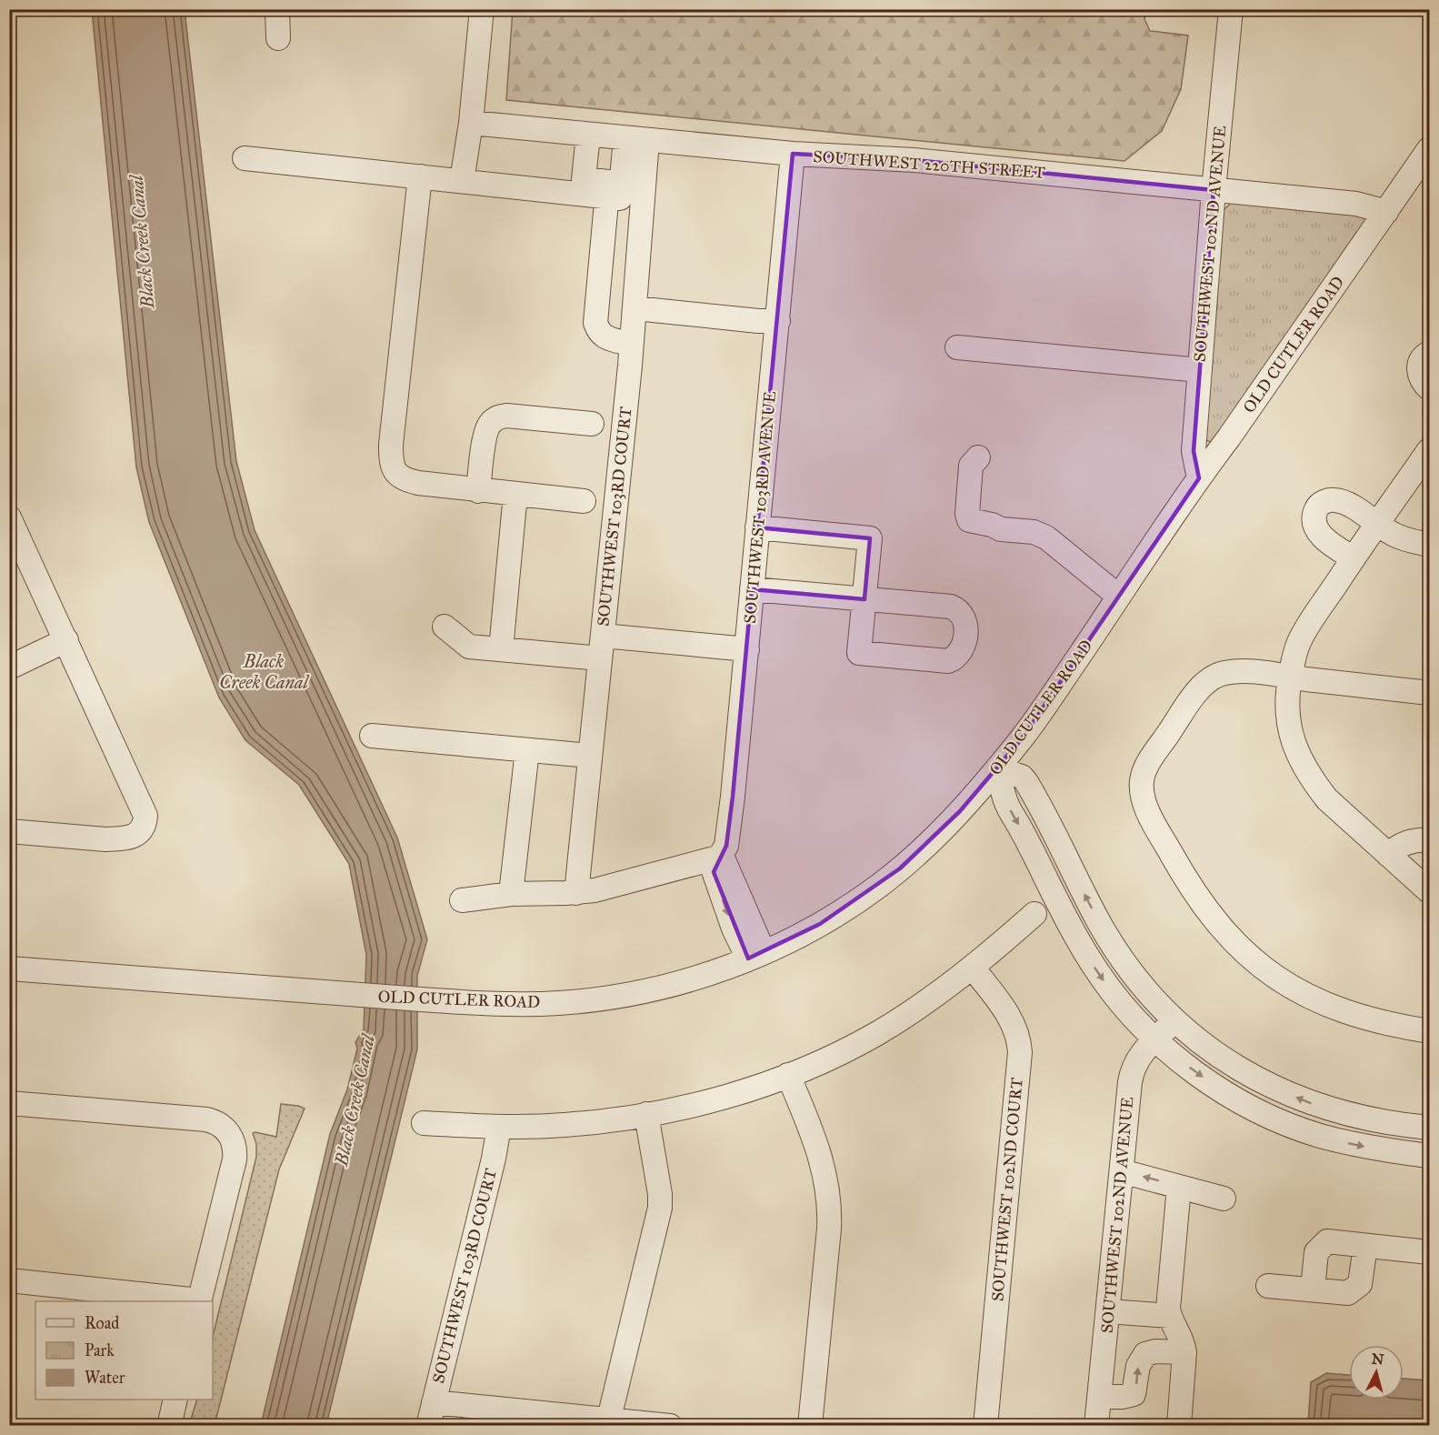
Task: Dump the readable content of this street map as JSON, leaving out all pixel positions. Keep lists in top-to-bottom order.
{
  "streets": {
    "street": [
      "SOUTHWEST 220TH STREET",
      "SOUTHWEST 102ND AVENUE",
      "OLD CUTLER ROAD",
      "SOUTHWEST 103RD AVENUE",
      "SOUTHWEST 103RD COURT",
      "SOUTHWEST 102ND COURT"
    ]
  },
  "crossings": [
    ["SOUTHWEST 220TH STREET", "SOUTHWEST 102ND AVENUE"],
    ["SOUTHWEST 220TH STREET", "OLD CUTLER ROAD"],
    ["SOUTHWEST 220TH STREET", "SOUTHWEST 103RD AVENUE"],
    ["SOUTHWEST 220TH STREET", "SOUTHWEST 103RD COURT"],
    ["SOUTHWEST 102ND AVENUE", "OLD CUTLER ROAD"],
    ["OLD CUTLER ROAD", "SOUTHWEST 103RD AVENUE"]
  ],
  "water": ["Black Creek Canal"],
  "legend": ["Road", "Park", "Water"],
  "north": "top"
}
